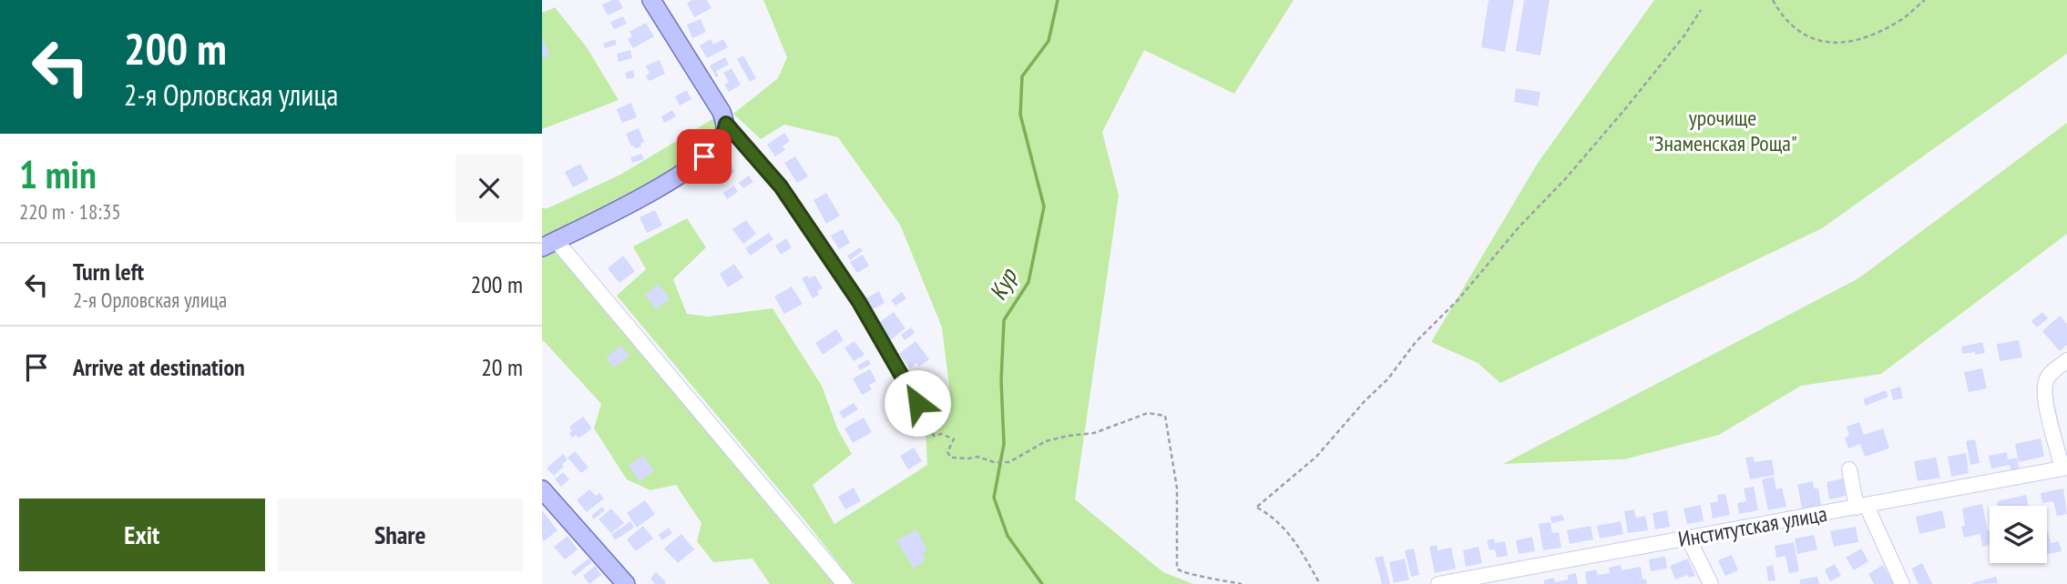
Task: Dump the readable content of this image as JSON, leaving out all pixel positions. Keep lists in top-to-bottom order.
{
  "streets": {
    "street": ["Институтская улица"]
  },
  "water": ["Кур"],
  "parks": ["урочище \"Знаменская Роща\""],
  "page": {
    "turn": ["200 m", "2-я Орловская улица"],
    "heading": ["1 min", "220 m · 18:35"],
    "list": [
      {
        "name": "Turn left",
        "note": "2-я Орловская улица",
        "value": "200 m"
      },
      {
        "name": "Arrive at destination",
        "value": "20 m"
      }
    ],
    "buttons": ["Exit", "Share"]
  }
}
